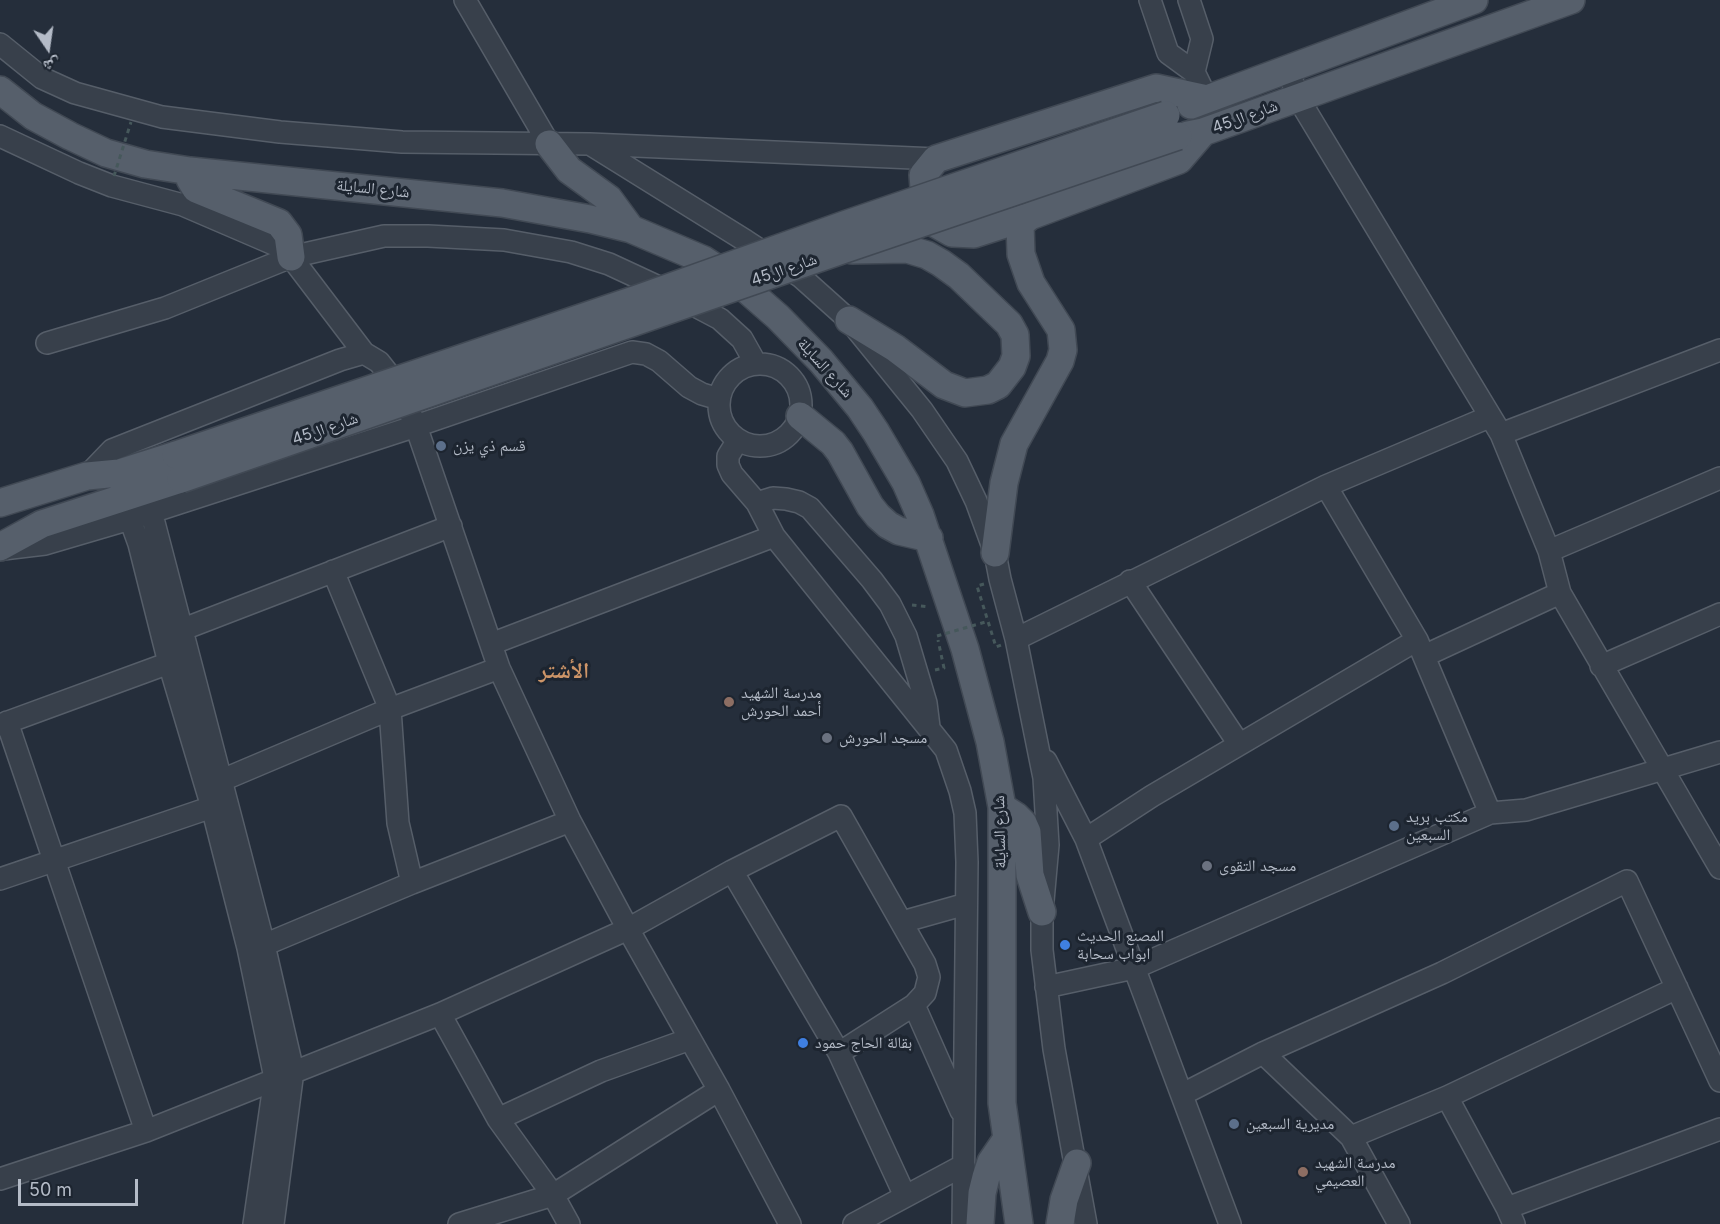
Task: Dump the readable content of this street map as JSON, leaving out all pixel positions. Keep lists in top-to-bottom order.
{
  "streets": {
    "main road": ["شارع ال45", "شارع السايلة"]
  },
  "districts": ["الأشتر"],
  "places": [
    "قسم ذي يزن",
    "مدرسة الشهيد أحمد الحورش",
    "مسجد الحورش",
    "مكتب بريد السبعين",
    "مسجد التقوى",
    "المصنع الحديث ابواب سحابة",
    "بقالة الحاج حمود",
    "مديرية السبعين",
    "مدرسة الشهيد العصيمي"
  ],
  "scale_bar": "50 m",
  "north": "bottom"
}
